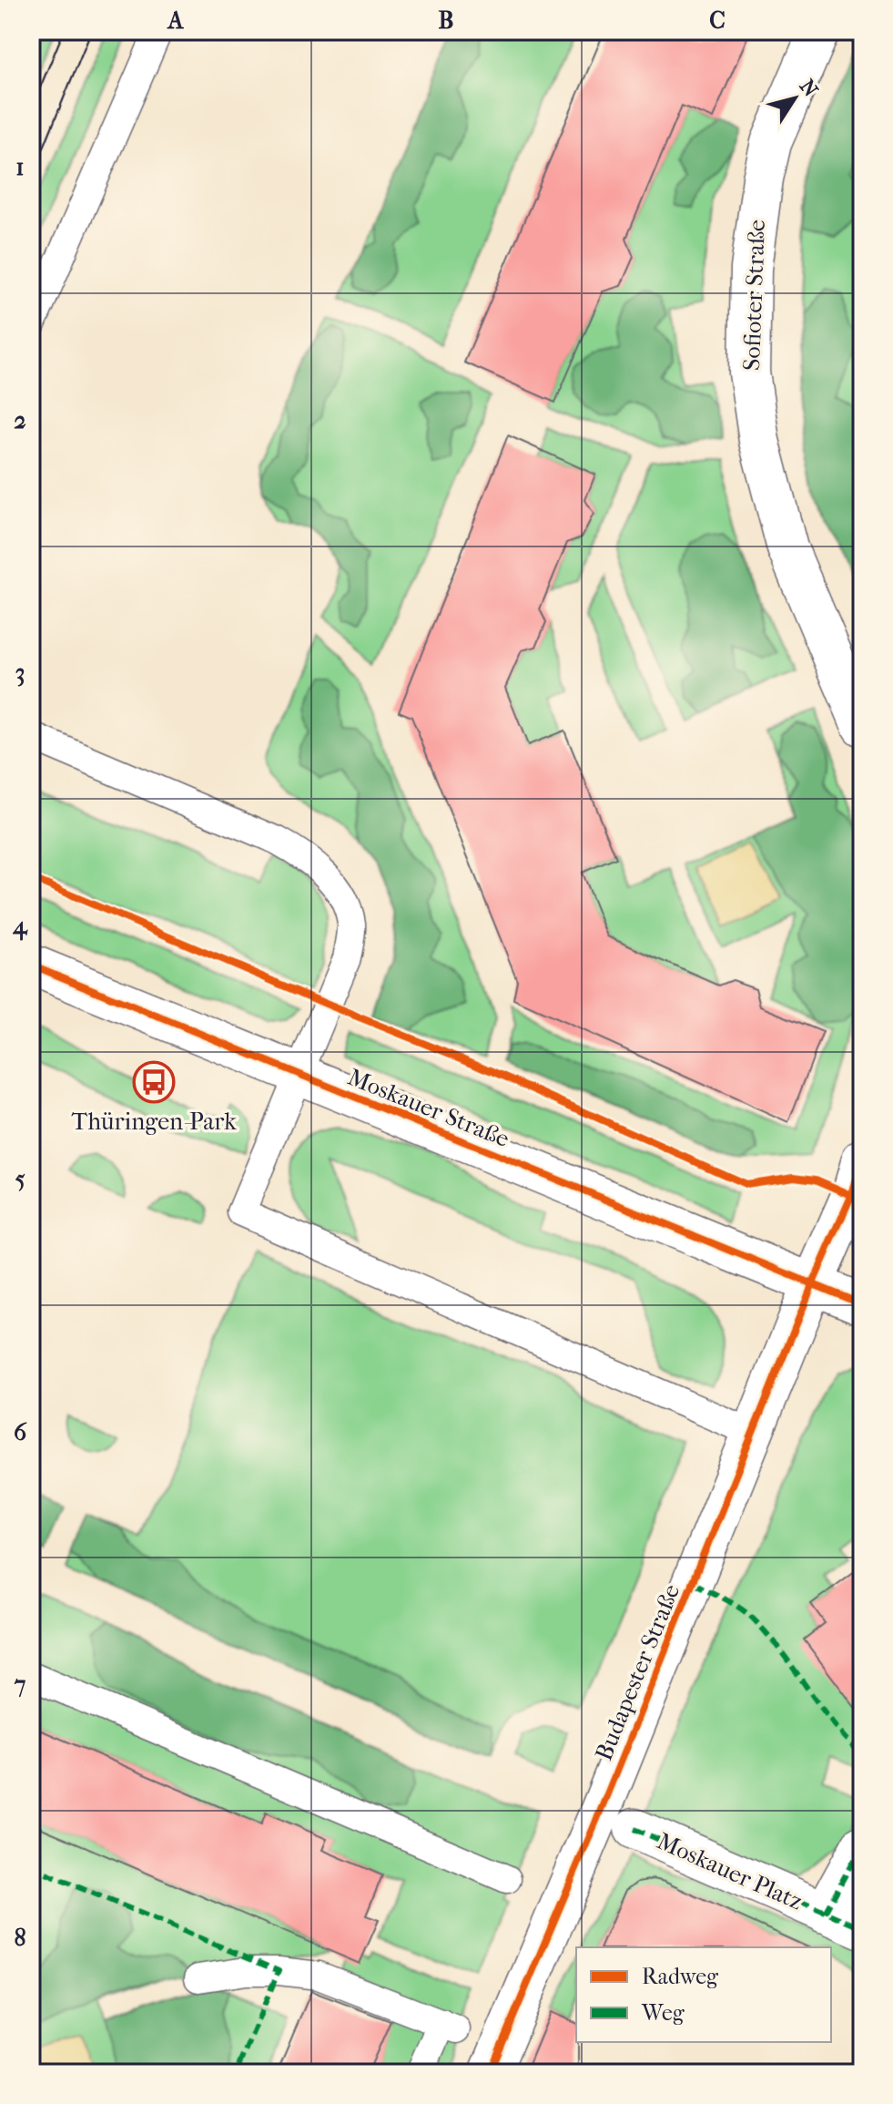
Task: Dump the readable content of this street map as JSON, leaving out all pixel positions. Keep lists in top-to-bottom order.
{
  "streets": {
    "street": [
      "Sofioter Straße",
      "Moskauer Straße",
      "Budapester Straße",
      "Moskauer Platz"
    ]
  },
  "crossings": [
    ["Moskauer Straße", "Budapester Straße"],
    ["Budapester Straße", "Moskauer Platz"]
  ],
  "places": {
    "bus stop": ["Thüringen-Park"]
  },
  "legend": ["Radweg", "Weg"],
  "north": "top right",
  "grid": {
    "columns": ["A", "B", "C"],
    "rows": [
      "1",
      "2",
      "3",
      "4",
      "5",
      "6",
      "7",
      "8"
    ]
  }
}
